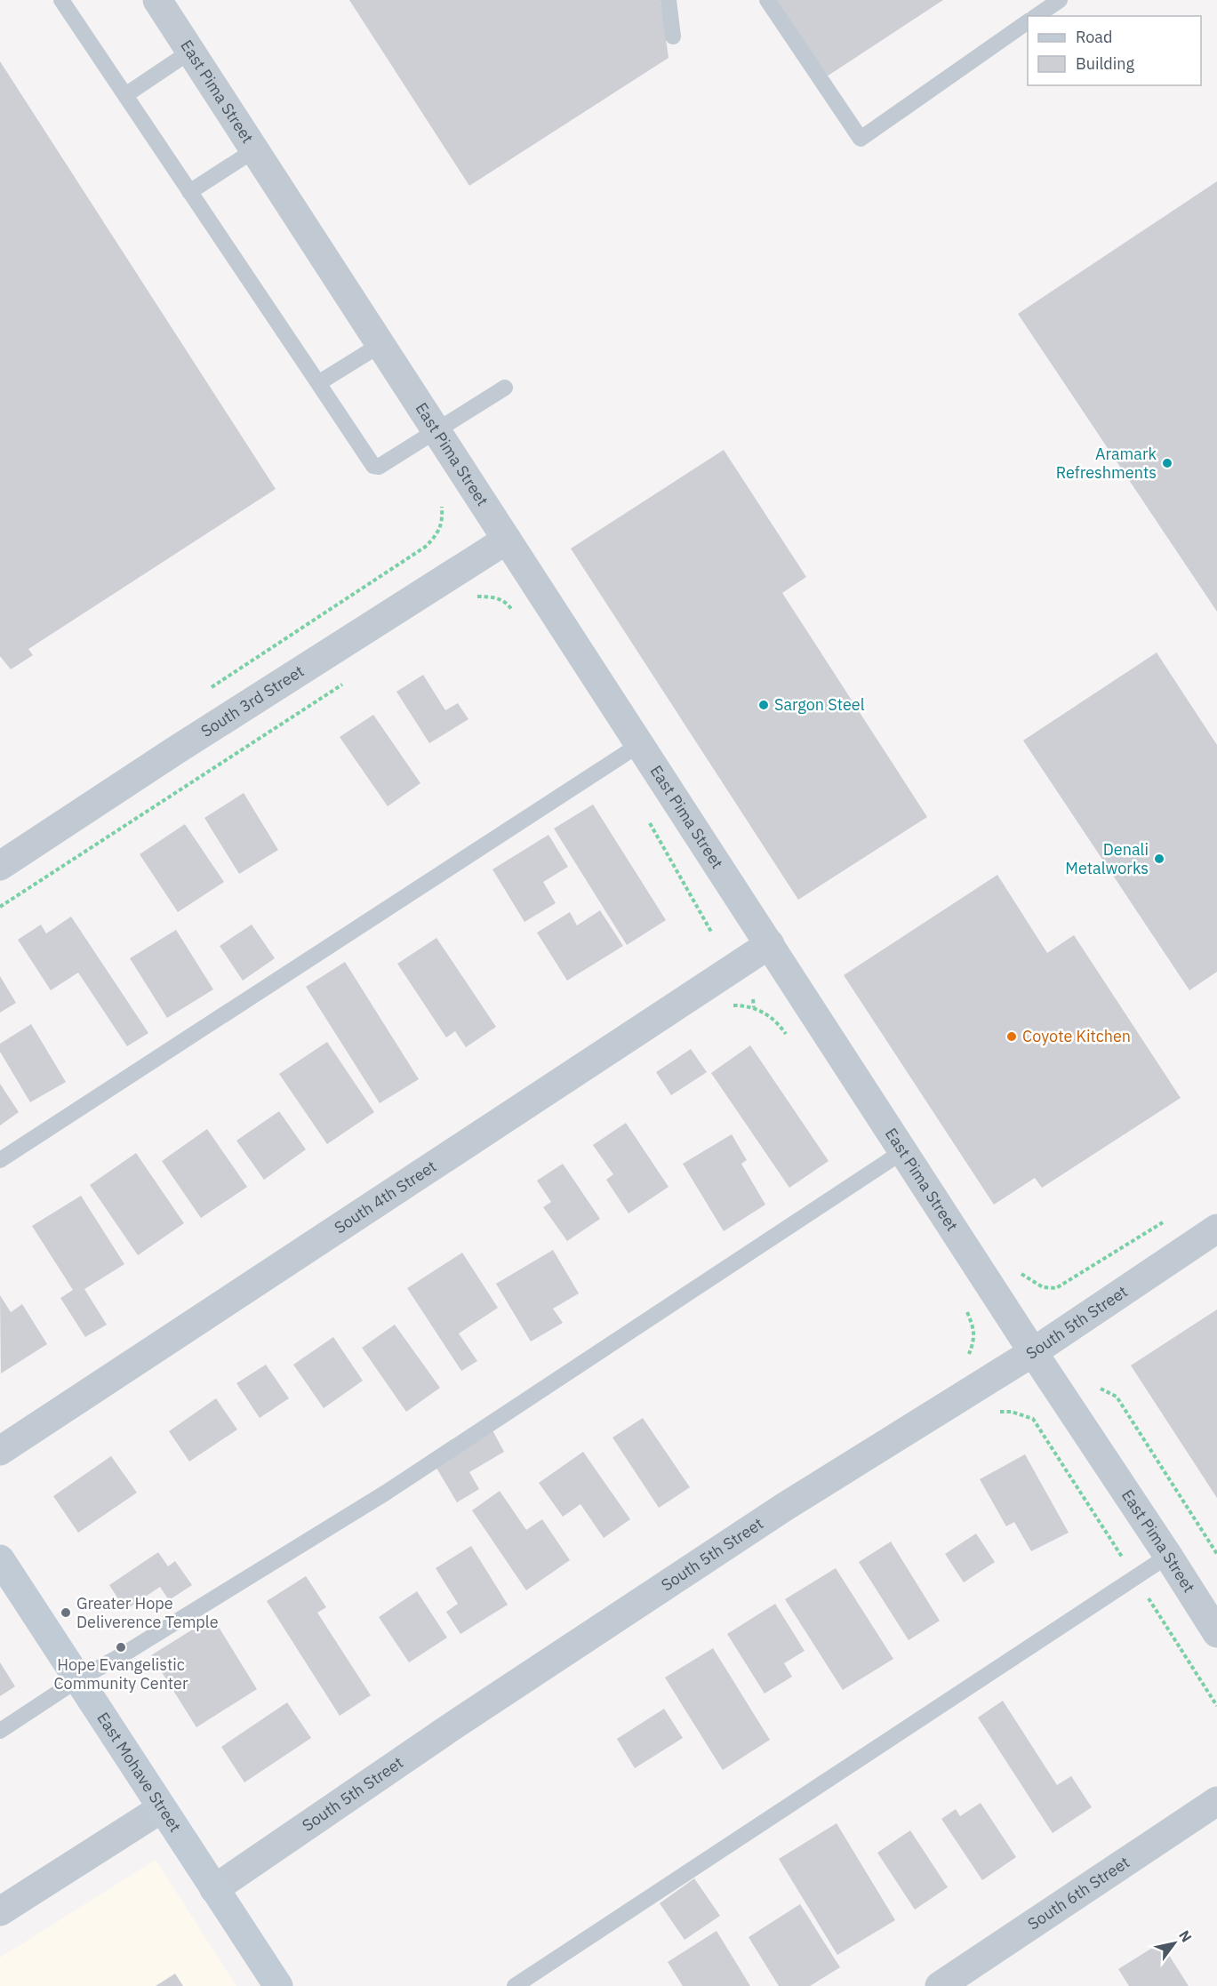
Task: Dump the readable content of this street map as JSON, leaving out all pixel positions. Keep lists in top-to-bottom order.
{
  "streets": {
    "street": [
      "East Pima Street",
      "South 3rd Street",
      "South 4th Street",
      "South 5th Street",
      "East Mohave Street",
      "South 6th Street"
    ]
  },
  "crossings": [
    ["East Pima Street", "South 3rd Street"],
    ["East Pima Street", "South 4th Street"],
    ["East Pima Street", "South 5th Street"],
    ["South 5th Street", "East Mohave Street"]
  ],
  "places": [
    "Aramark Refreshments",
    "Sargon Steel",
    "Denali Metalworks",
    "Coyote Kitchen",
    "Greater Hope Deliverence Temple",
    "Hope Evangelistic Community Center"
  ],
  "legend": ["Road", "Building"],
  "north": "top right"
}
